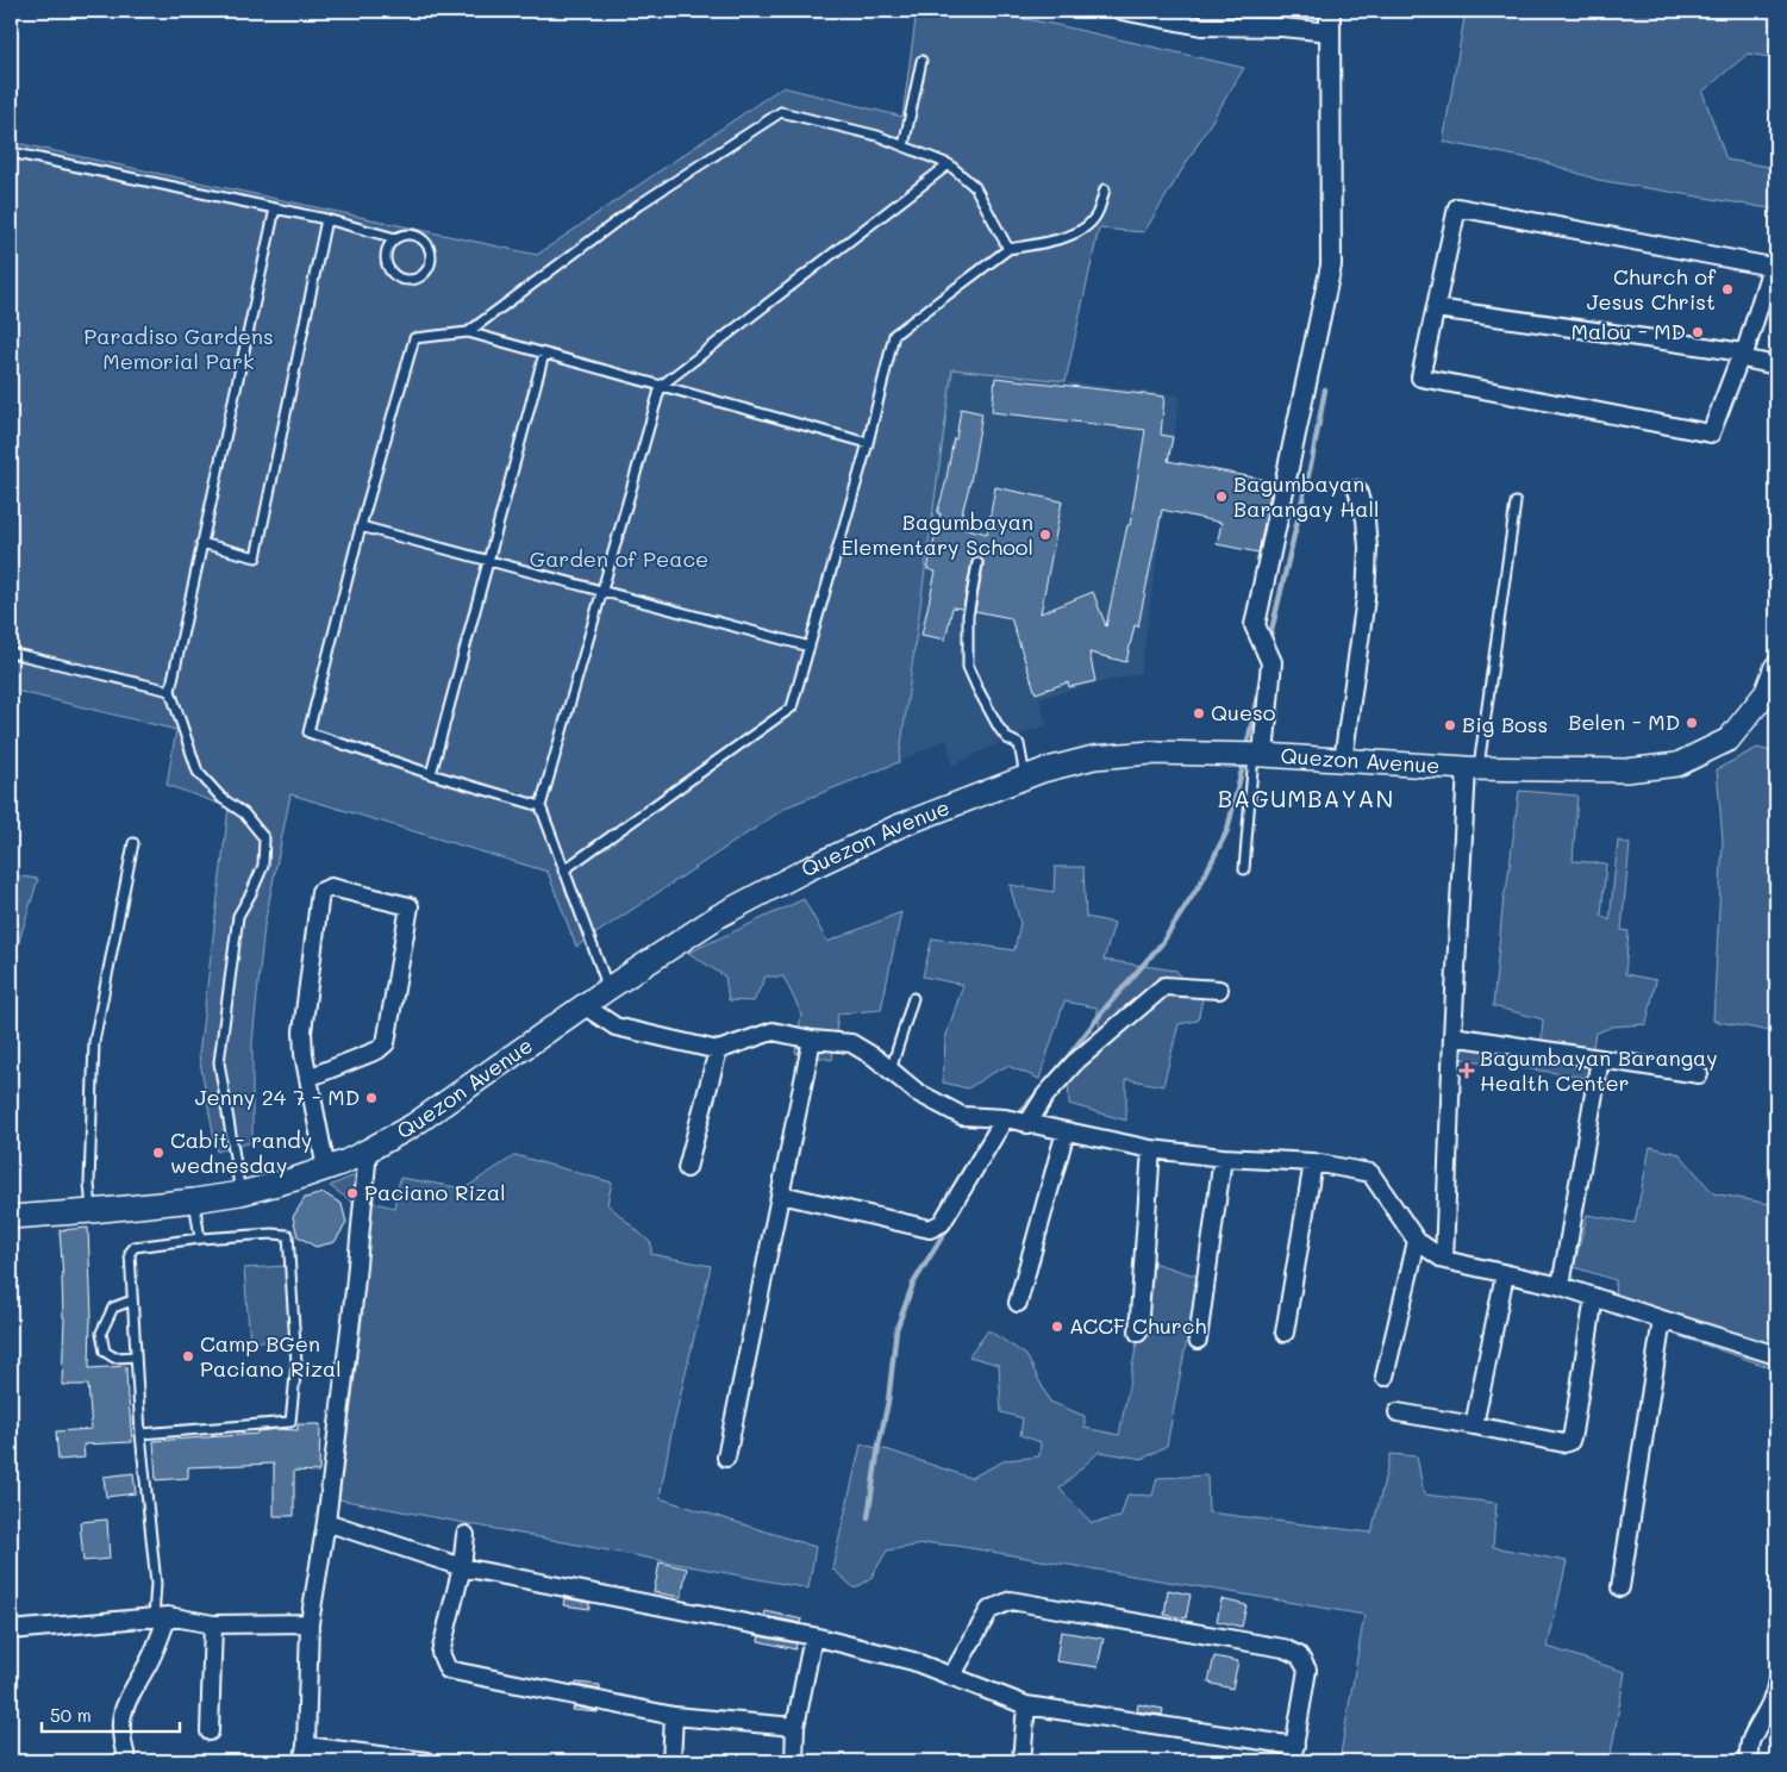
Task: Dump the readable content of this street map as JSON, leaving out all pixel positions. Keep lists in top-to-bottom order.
{
  "streets": {
    "main road": ["Quezon Avenue"]
  },
  "districts": ["BAGUMBAYAN"],
  "parks": ["Paradiso Gardens Memorial Park", "Garden of Peace"],
  "places": {
    "other": [
      "Church of Jesus Christ",
      "Malou - MD",
      "Bagumbayan Barangay Hall",
      "Bagumbayan Elementary School",
      "Queso",
      "Belen - MD",
      "Big Boss",
      "Jenny 24 7 - MD",
      "Cabit - randy wednesday",
      "Paciano Rizal",
      "ACCF Church",
      "Camp BGen Paciano Rizal"
    ],
    "health": ["Bagumbayan Barangay Health Center"]
  },
  "scale_bar": "50 m"
}
